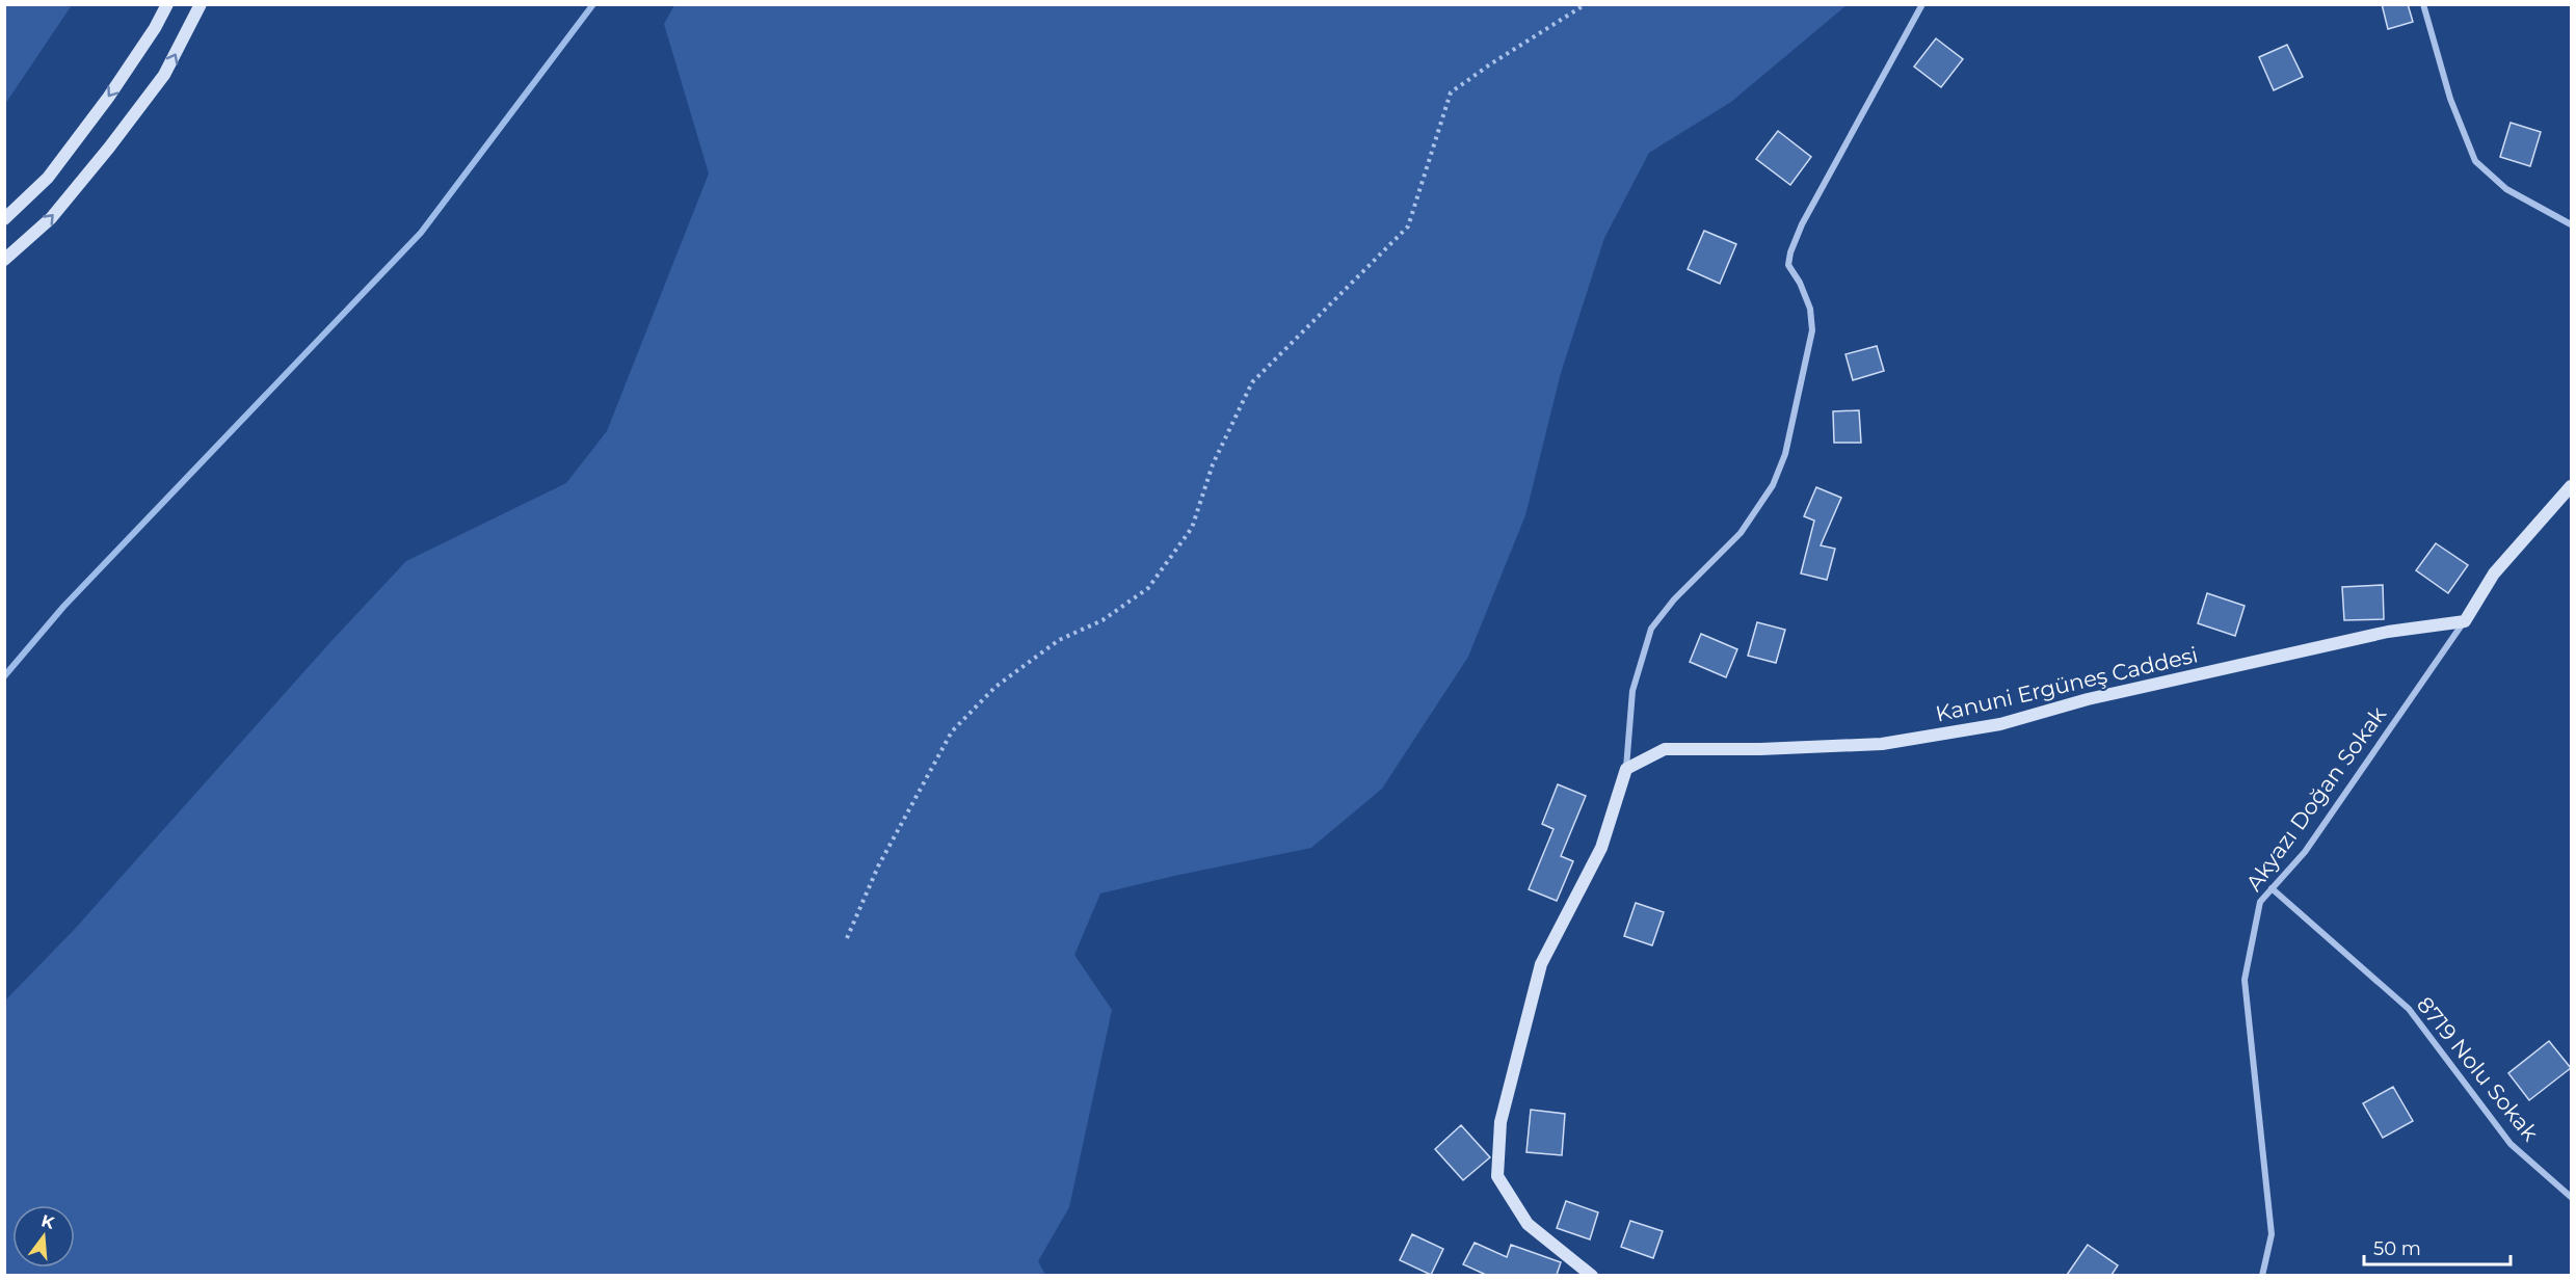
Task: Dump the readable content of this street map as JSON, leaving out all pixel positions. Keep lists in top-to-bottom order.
{
  "streets": {
    "street": ["Kanuni Ergüneş Caddesi", "Akyazı Doğan Sokak", "8719 Nolu Sokak"]
  },
  "crossings": [
    ["Kanuni Ergüneş Caddesi", "Akyazı Doğan Sokak"],
    ["Akyazı Doğan Sokak", "8719 Nolu Sokak"]
  ],
  "scale_bar": "50 m",
  "north": "top"
}
